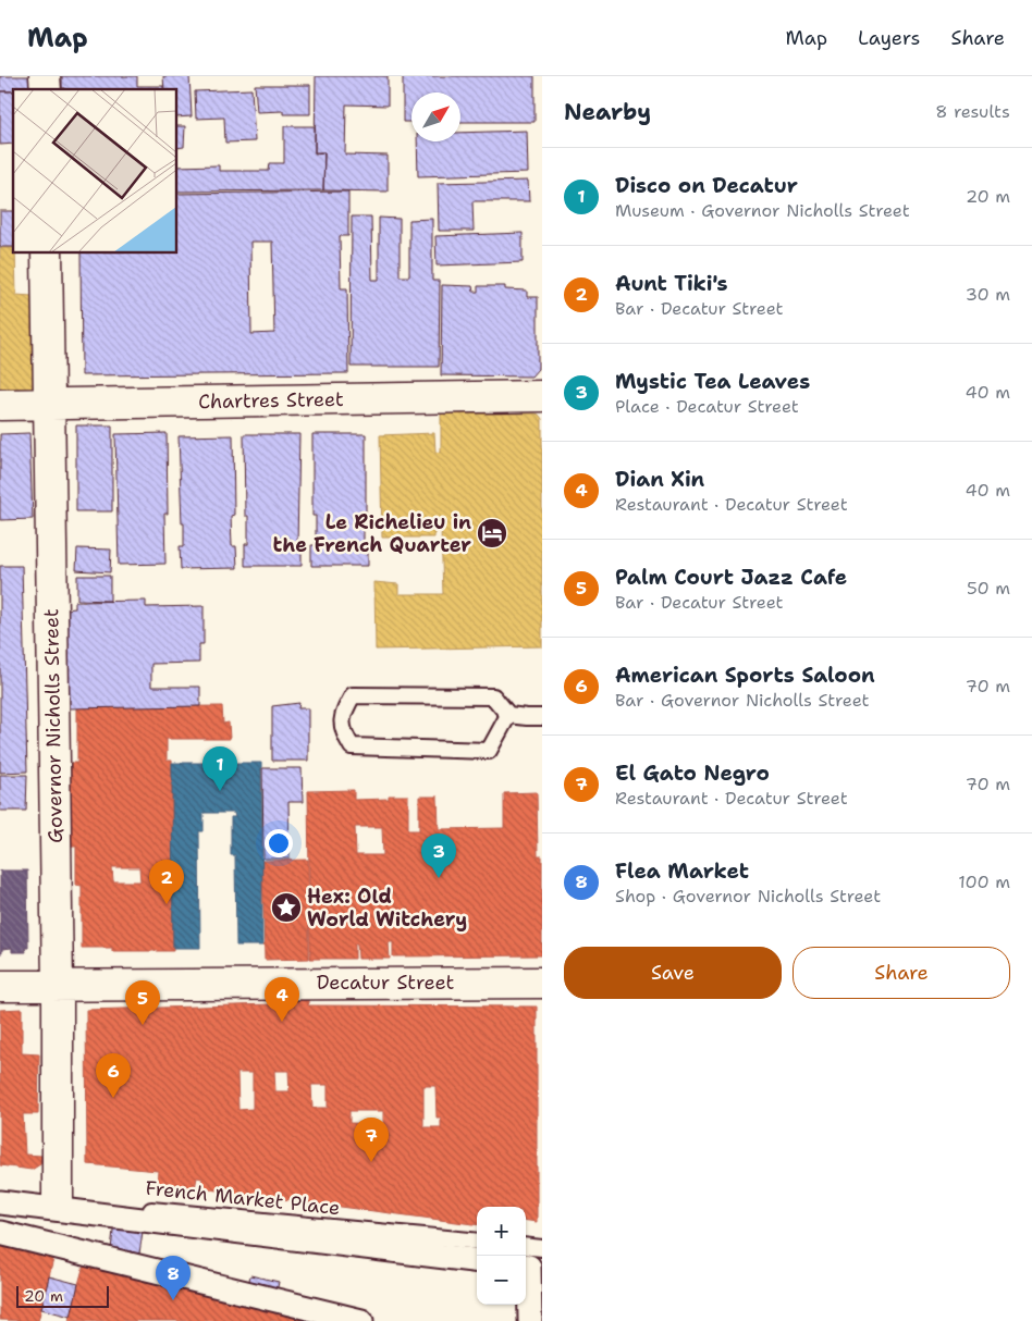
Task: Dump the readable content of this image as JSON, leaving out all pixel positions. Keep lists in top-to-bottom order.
{
  "streets": {
    "street": ["Chartres Street", "Governor Nicholls Street", "Decatur Street"],
    "lane": ["French Market Place"]
  },
  "crossings": [
    ["Chartres Street", "Governor Nicholls Street"],
    ["Governor Nicholls Street", "Decatur Street"],
    ["Governor Nicholls Street", "French Market Place"]
  ],
  "places": {
    "hotel": ["Le Richelieu in the French Quarter"],
    "place": ["Hex: Old World Witchery"]
  },
  "scale_bar": "20 m",
  "north": "top right",
  "page": {
    "header": "Map",
    "nav": ["Map", "Layers", "Share"],
    "heading": ["Nearby", "8 results"],
    "list": [
      {
        "mark": "1",
        "name": "Disco on Decatur",
        "note": "Museum · Governor Nicholls Street",
        "value": "20 m"
      },
      {
        "mark": "2",
        "name": "Aunt Tiki's",
        "note": "Bar · Decatur Street",
        "value": "30 m"
      },
      {
        "mark": "3",
        "name": "Mystic Tea Leaves",
        "note": "Place · Decatur Street",
        "value": "40 m"
      },
      {
        "mark": "4",
        "name": "Dian Xin",
        "note": "Restaurant · Decatur Street",
        "value": "40 m"
      },
      {
        "mark": "5",
        "name": "Palm Court Jazz Cafe",
        "note": "Bar · Decatur Street",
        "value": "50 m"
      },
      {
        "mark": "6",
        "name": "American Sports Saloon",
        "note": "Bar · Governor Nicholls Street",
        "value": "70 m"
      },
      {
        "mark": "7",
        "name": "El Gato Negro",
        "note": "Restaurant · Decatur Street",
        "value": "70 m"
      },
      {
        "mark": "8",
        "name": "Flea Market",
        "note": "Shop · Governor Nicholls Street",
        "value": "100 m"
      }
    ],
    "pins": [
      "1",
      "3",
      "2",
      "4",
      "5",
      "6",
      "7",
      "8"
    ],
    "buttons": ["Save", "Share"],
    "map_buttons": ["+", "−"],
    "scale": "20 m"
  }
}
